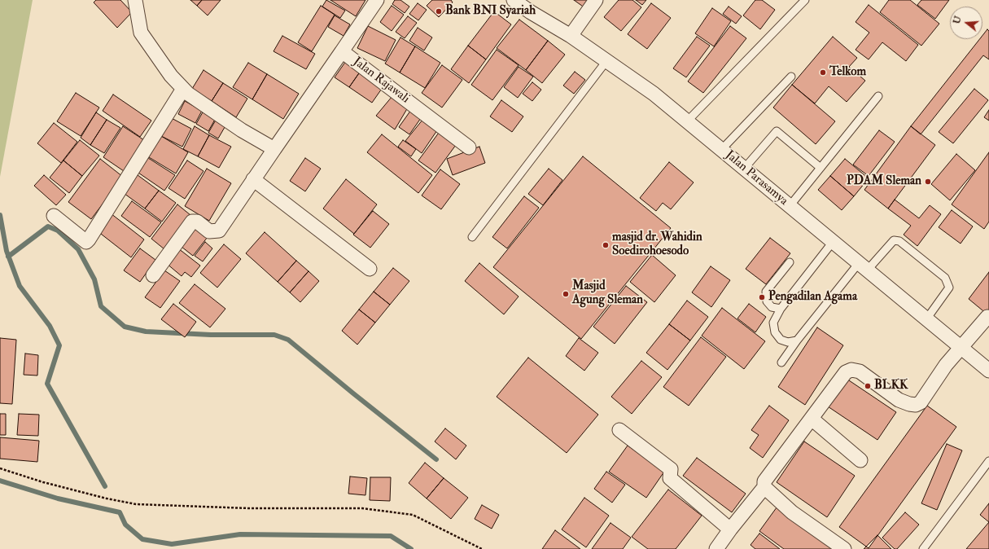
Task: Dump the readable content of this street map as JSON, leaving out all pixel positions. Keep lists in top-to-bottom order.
{
  "streets": {
    "street": ["Jalan Rajawali", "Jalan Parasamya"]
  },
  "places": [
    "Bank BNI Syariah",
    "Telkom",
    "PDAM Sleman",
    "masjid dr. Wahidin Soedirohoesodo",
    "Masjid Agung Sleman",
    "Pengadilan Agama",
    "BLKK"
  ],
  "north": "left"
}
